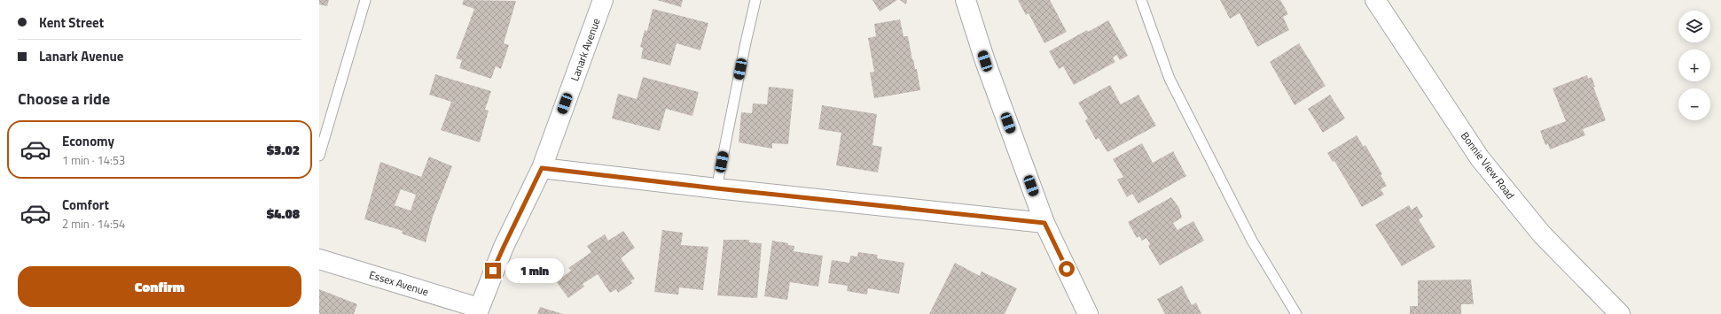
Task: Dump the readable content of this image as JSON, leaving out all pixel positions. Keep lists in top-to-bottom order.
{
  "streets": {
    "street": ["Lanark Avenue", "Bonnie View Road", "Essex Avenue"]
  },
  "crossings": [
    ["Lanark Avenue", "Essex Avenue"]
  ],
  "page": {
    "banner": ["Kent Street", "Lanark Avenue"],
    "map_buttons": ["+", "−"],
    "heading": "Choose a ride",
    "list": [
      {
        "name": "Economy",
        "note": "1 min · 14:53",
        "value": "$3.02"
      },
      {
        "name": "Comfort",
        "note": "2 min · 14:54",
        "value": "$4.08"
      }
    ],
    "bubble": "1 min",
    "buttons": "Confirm"
  }
}
